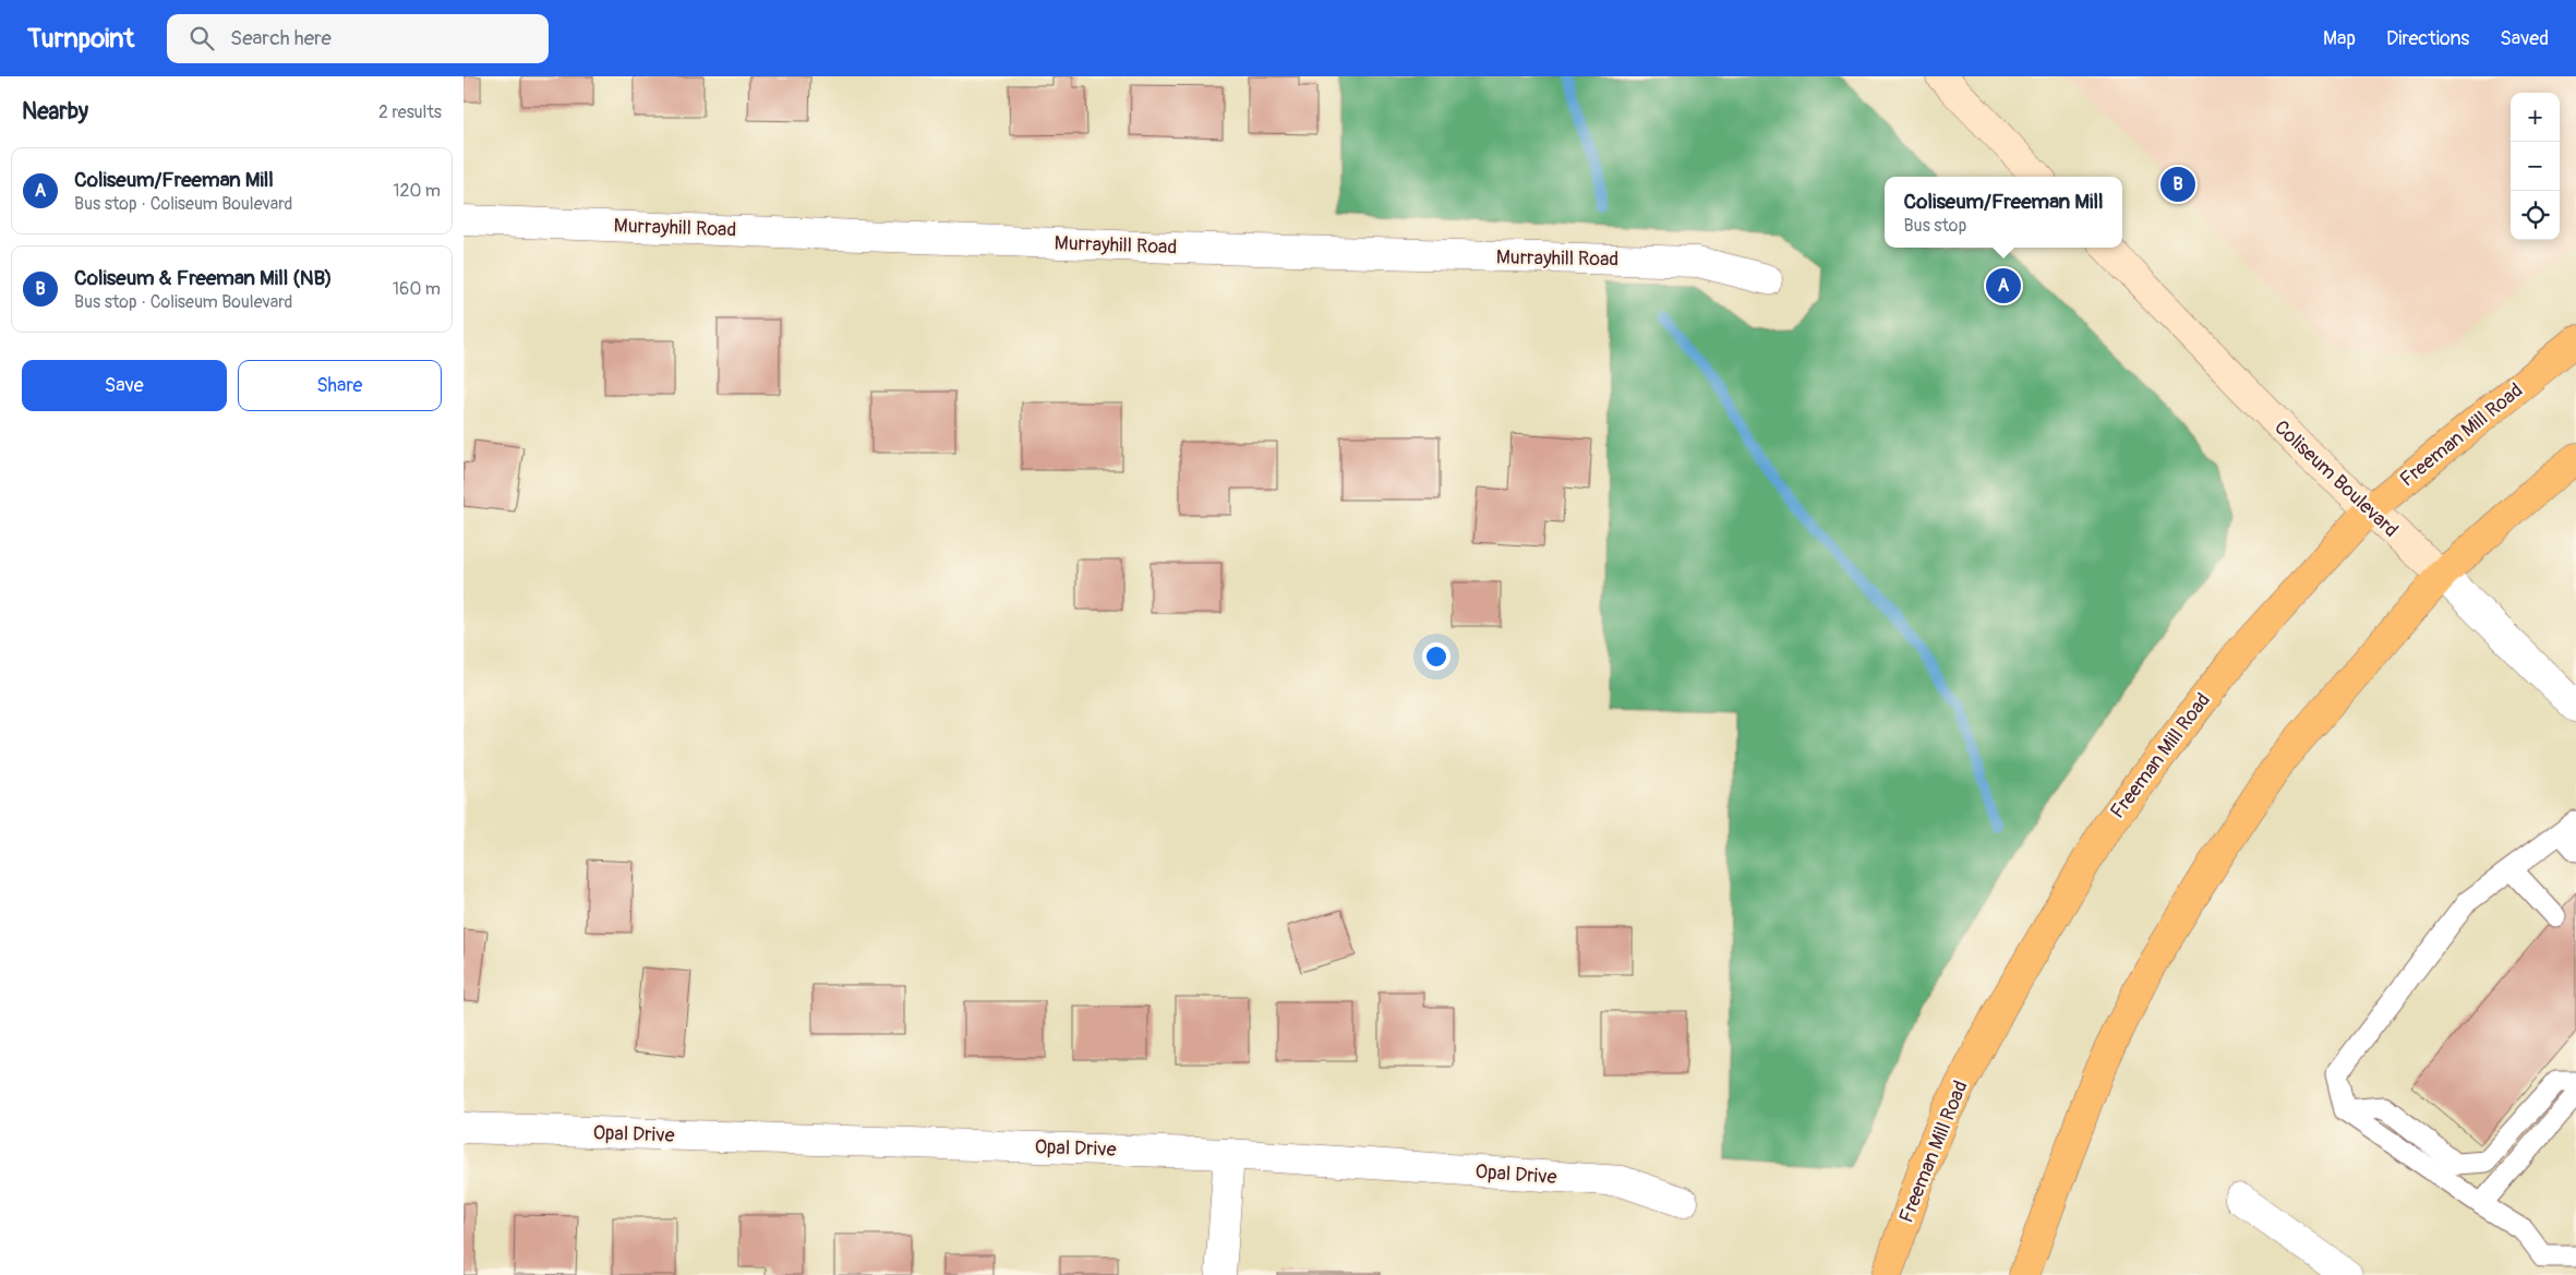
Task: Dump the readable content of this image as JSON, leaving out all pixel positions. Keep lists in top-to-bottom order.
{
  "streets": {
    "main road": ["Freeman Mill Road", "Coliseum Boulevard"],
    "street": ["Murrayhill Road", "Opal Drive"]
  },
  "crossings": [
    ["Freeman Mill Road", "Coliseum Boulevard"]
  ],
  "page": {
    "header": "Turnpoint",
    "search": "Search here",
    "nav": ["Map", "Directions", "Saved"],
    "heading": ["Nearby", "2 results"],
    "map_buttons": ["+", "−"],
    "list": [
      {
        "mark": "A",
        "name": "Coliseum/Freeman Mill",
        "note": "Bus stop · Coliseum Boulevard",
        "value": "120 m"
      },
      {
        "mark": "B",
        "name": "Coliseum & Freeman Mill (NB)",
        "note": "Bus stop · Coliseum Boulevard",
        "value": "160 m"
      }
    ],
    "pins": ["B", "A"],
    "popup": ["Coliseum/Freeman Mill", "Bus stop"],
    "buttons": ["Save", "Share"]
  }
}
